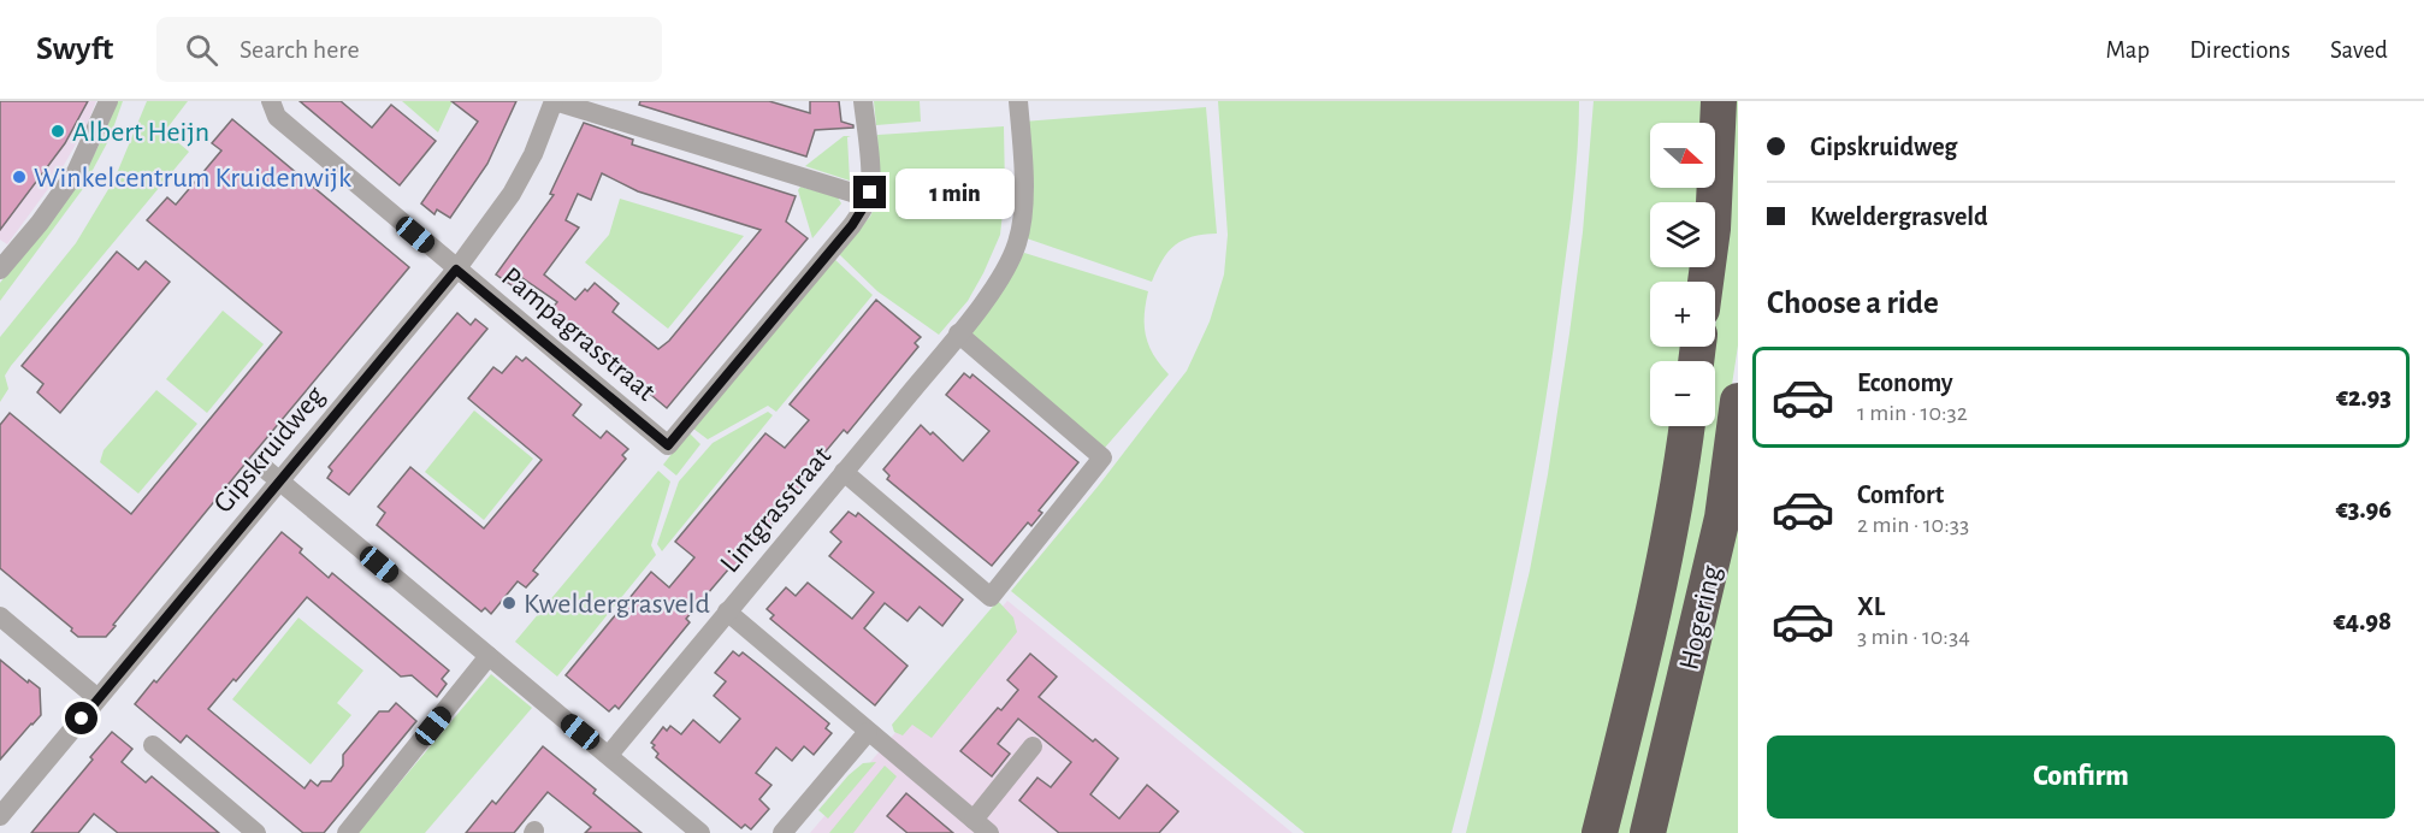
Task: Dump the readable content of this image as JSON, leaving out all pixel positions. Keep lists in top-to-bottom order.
{
  "streets": {
    "highway": ["Hogering"],
    "street": ["Pampagrasstraat", "Gipskruidweg", "Lintgrasstraat"]
  },
  "crossings": [
    ["Pampagrasstraat", "Gipskruidweg"]
  ],
  "places": ["Albert Heijn", "Winkelcentrum Kruidenwijk", "Kweldergrasveld"],
  "north": "right",
  "page": {
    "header": "Swyft",
    "search": "Search here",
    "nav": ["Map", "Directions", "Saved"],
    "banner": ["Gipskruidweg", "Kweldergrasveld"],
    "map_buttons": ["+", "−"],
    "bubble": "1 min",
    "heading": "Choose a ride",
    "list": [
      {
        "name": "Economy",
        "note": "1 min · 10:32",
        "value": "€2.93"
      },
      {
        "name": "Comfort",
        "note": "2 min · 10:33",
        "value": "€3.96"
      },
      {
        "name": "XL",
        "note": "3 min · 10:34",
        "value": "€4.98"
      }
    ],
    "buttons": "Confirm"
  }
}
